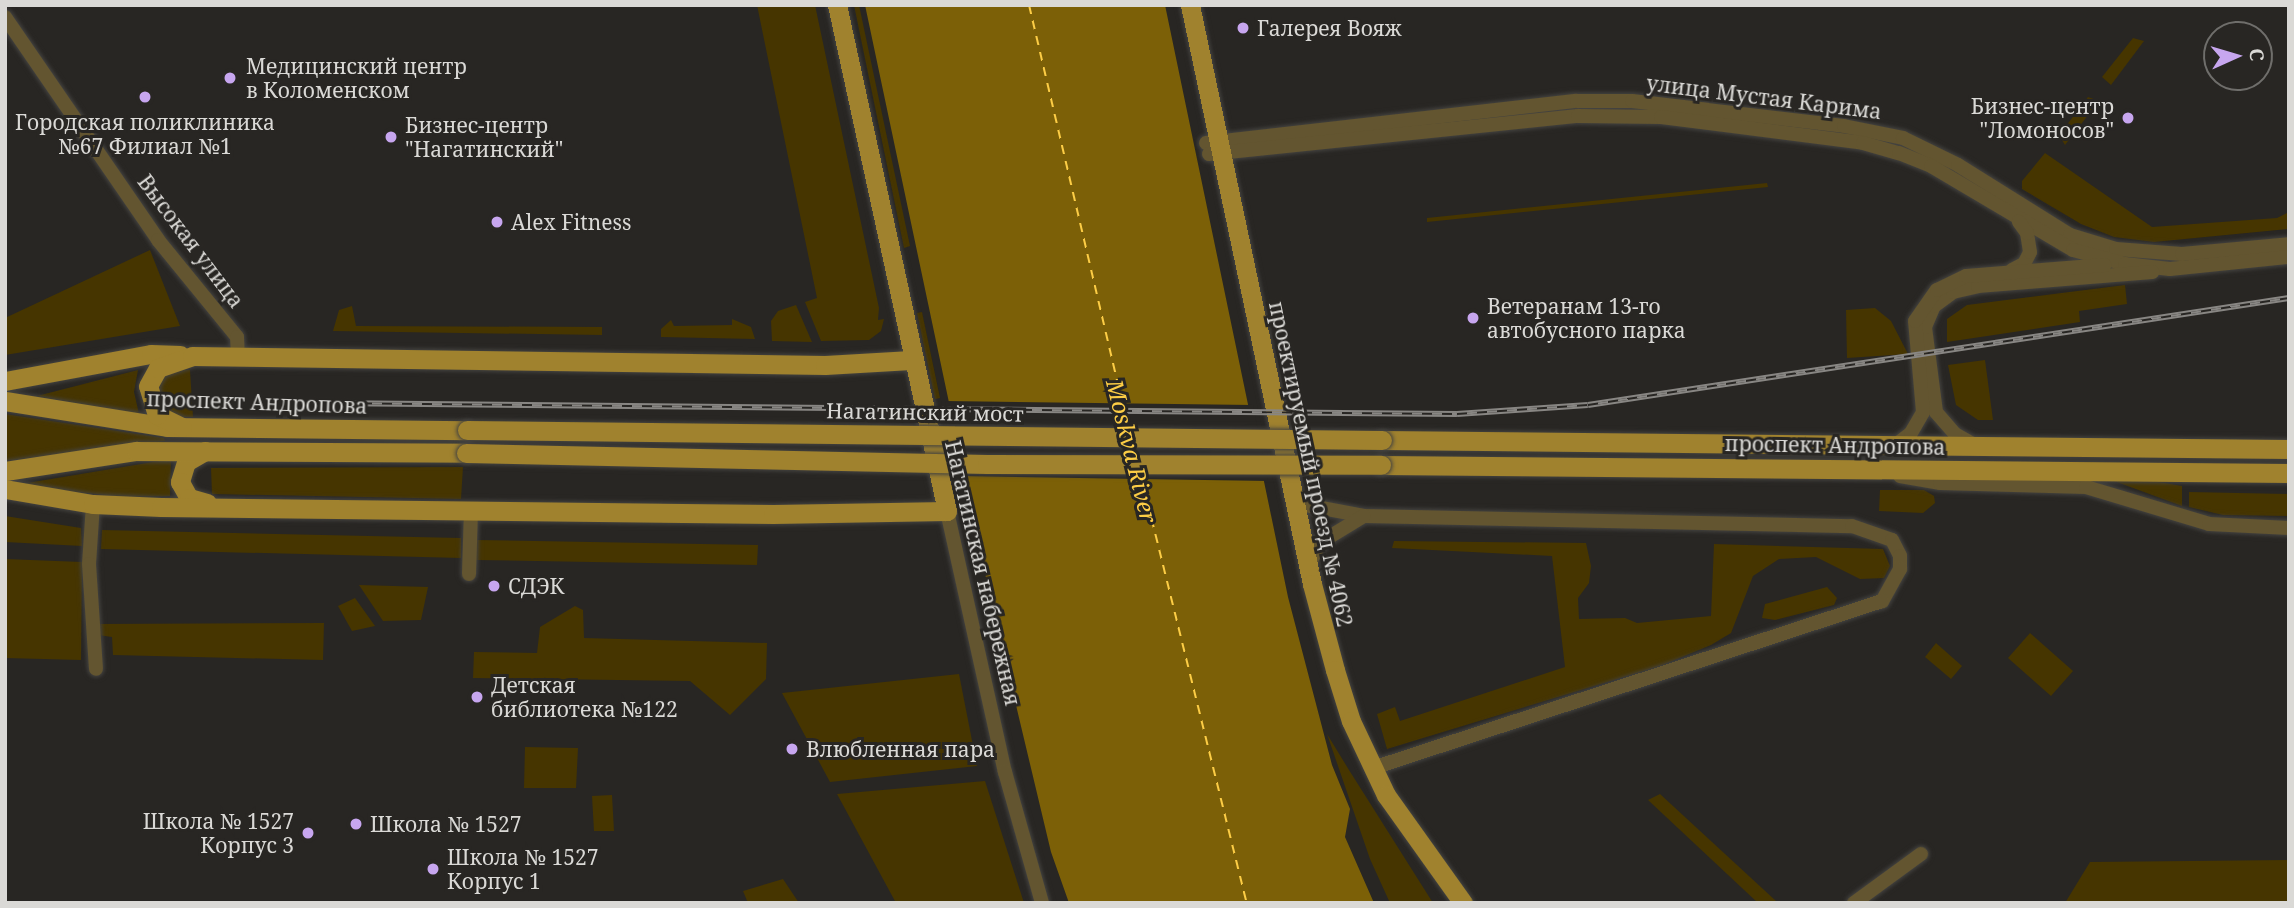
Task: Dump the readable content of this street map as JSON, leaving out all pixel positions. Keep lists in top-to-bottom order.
{
  "streets": {
    "main road": [
      "проспект Андропова",
      "Нагатинский мост",
      "проектируемый проезд № 4062",
      "Нагатинская набережная"
    ],
    "street": ["улица Мустая Карима", "Высокая улица"]
  },
  "crossings": [
    ["улица Мустая Карима", "проектируемый проезд № 4062"],
    ["проспект Андропова", "Нагатинский мост"]
  ],
  "water": ["Moskva River"],
  "places": [
    "Галерея Вояж",
    "Медицинский центр в Коломенском",
    "Городская поликлиника №67 Филиал №1",
    "Бизнес-центр \"Ломоносов\"",
    "Бизнес-центр \"Нагатинский\"",
    "Alex Fitness",
    "Ветеранам 13-го автобусного парка",
    "СДЭК",
    "Детская библиотека №122",
    "Влюбленная пара",
    "Школа № 1527",
    "Школа № 1527 Корпус 3",
    "Школа № 1527 Корпус 1"
  ],
  "north": "right"
}
